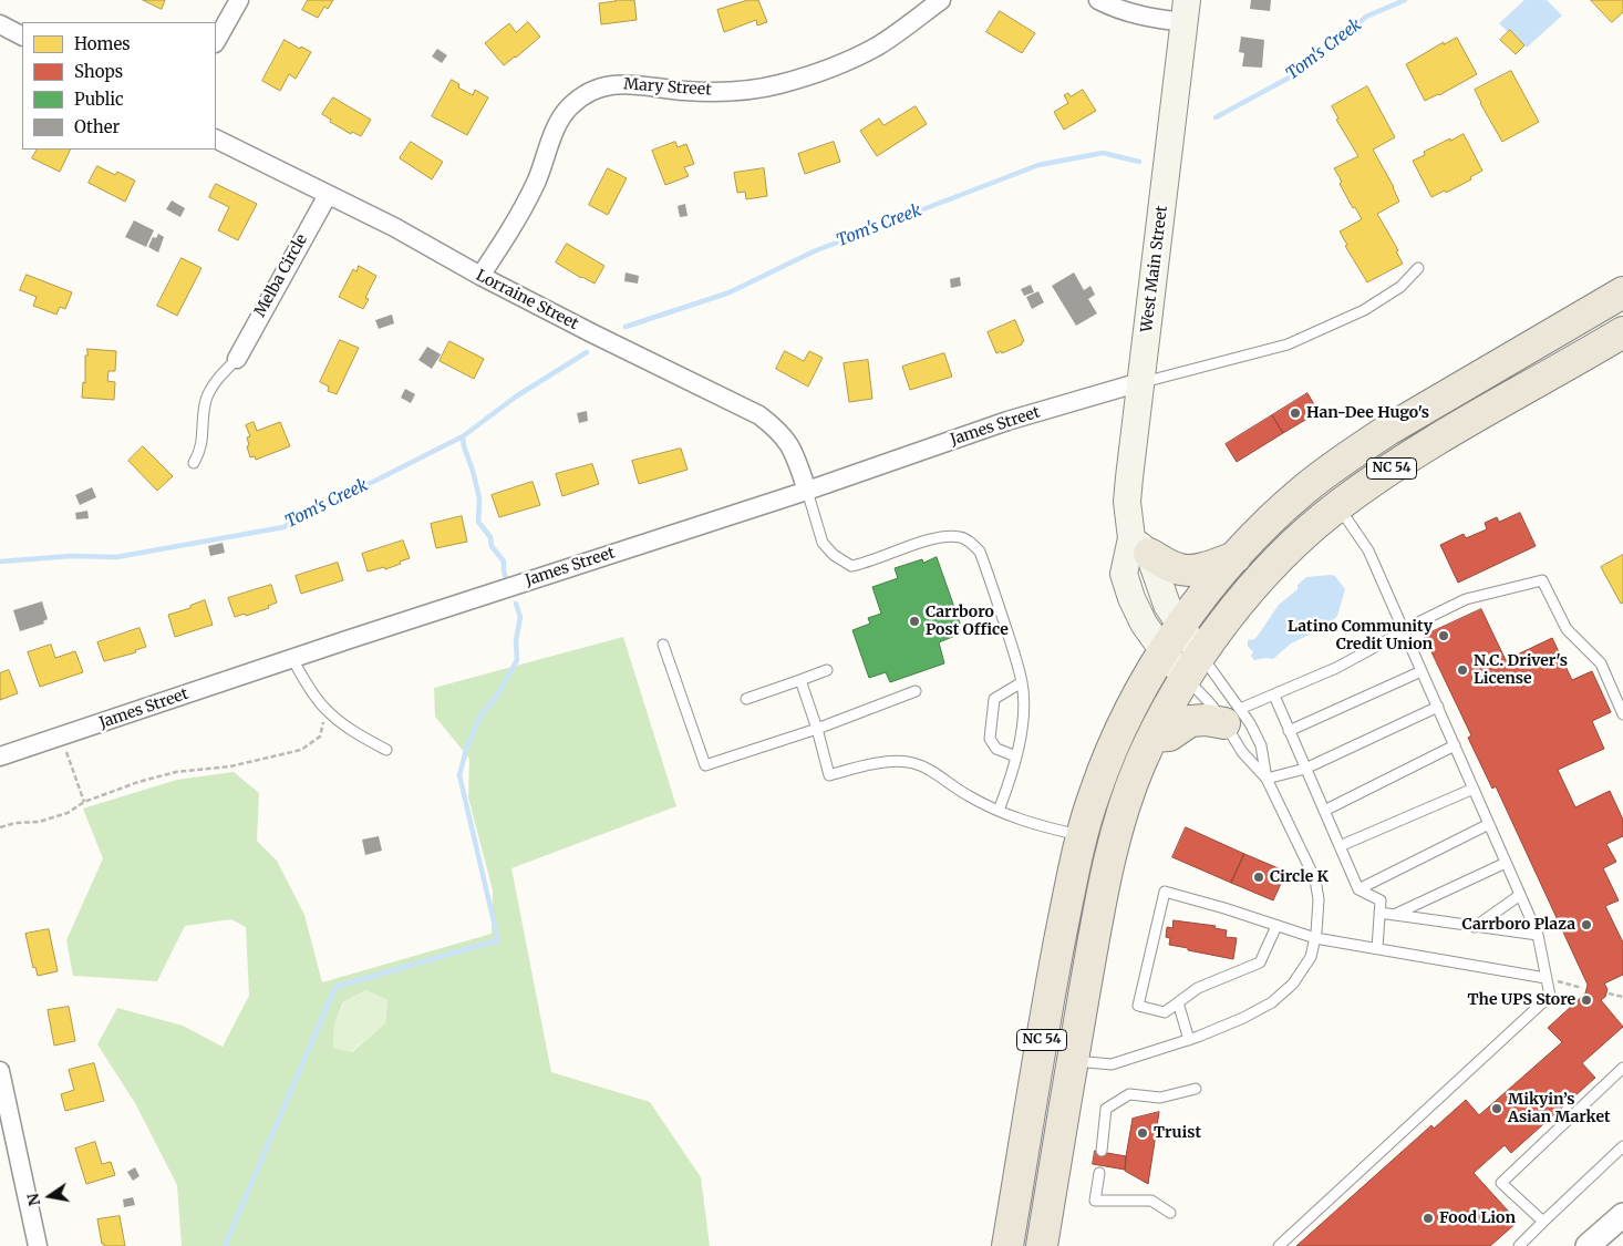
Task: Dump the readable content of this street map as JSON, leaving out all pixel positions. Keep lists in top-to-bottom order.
{
  "streets": {
    "highway": ["NC 54"],
    "main road": ["West Main Street"],
    "street": [
      "Mary Street",
      "Melba Circle",
      "Lorraine Street",
      "James Street"
    ]
  },
  "crossings": [
    ["Mary Street", "Lorraine Street"],
    ["West Main Street", "James Street"],
    ["West Main Street", "NC 54"],
    ["Melba Circle", "Lorraine Street"],
    ["Lorraine Street", "James Street"]
  ],
  "water": ["Tom's Creek"],
  "places": [
    "Han-Dee Hugo's",
    "Carrboro Post Office",
    "Latino Community Credit Union",
    "N.C. Driver's License",
    "Circle K",
    "Carrboro Plaza",
    "The UPS Store",
    "Mikyin’s Asian Market",
    "Truist",
    "Food Lion"
  ],
  "legend": [
    "Homes",
    "Shops",
    "Public",
    "Other"
  ],
  "north": "left"
}
